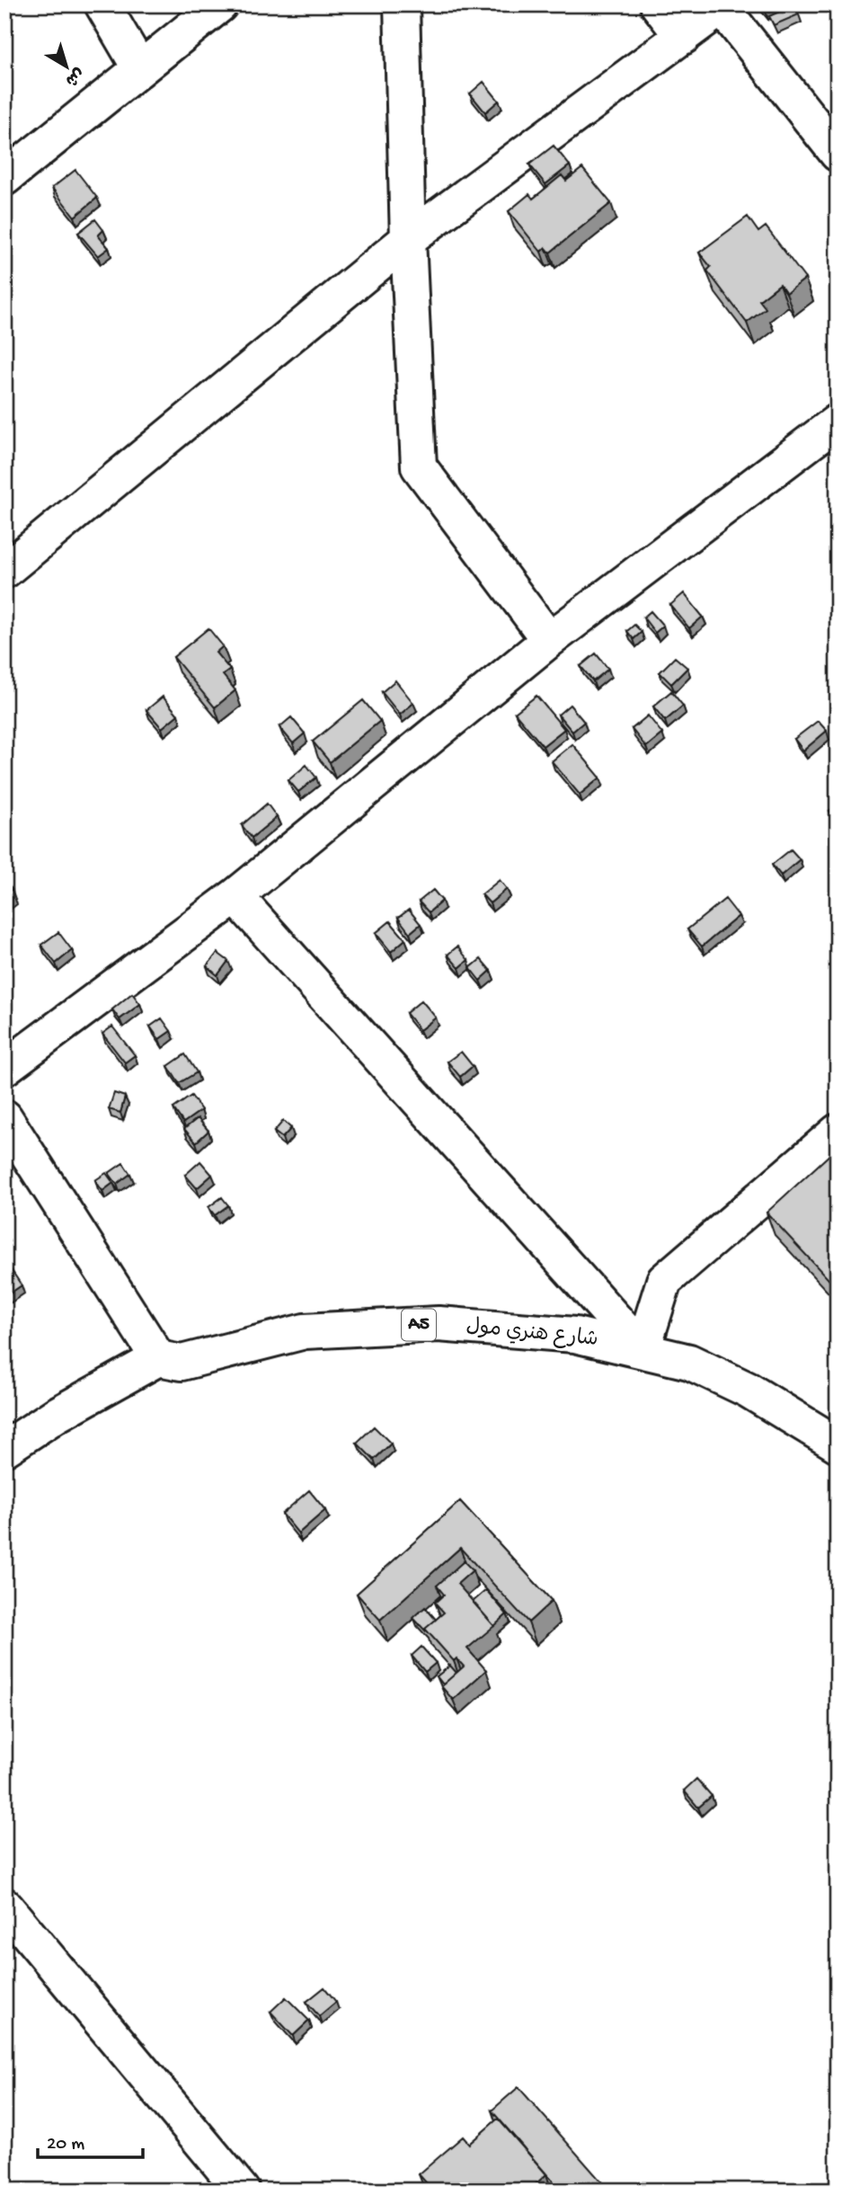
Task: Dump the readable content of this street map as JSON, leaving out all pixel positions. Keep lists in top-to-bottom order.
{
  "streets": {
    "main road": ["A5", "شارع هنري مول"]
  },
  "scale_bar": "20 m",
  "north": "bottom right"
}
